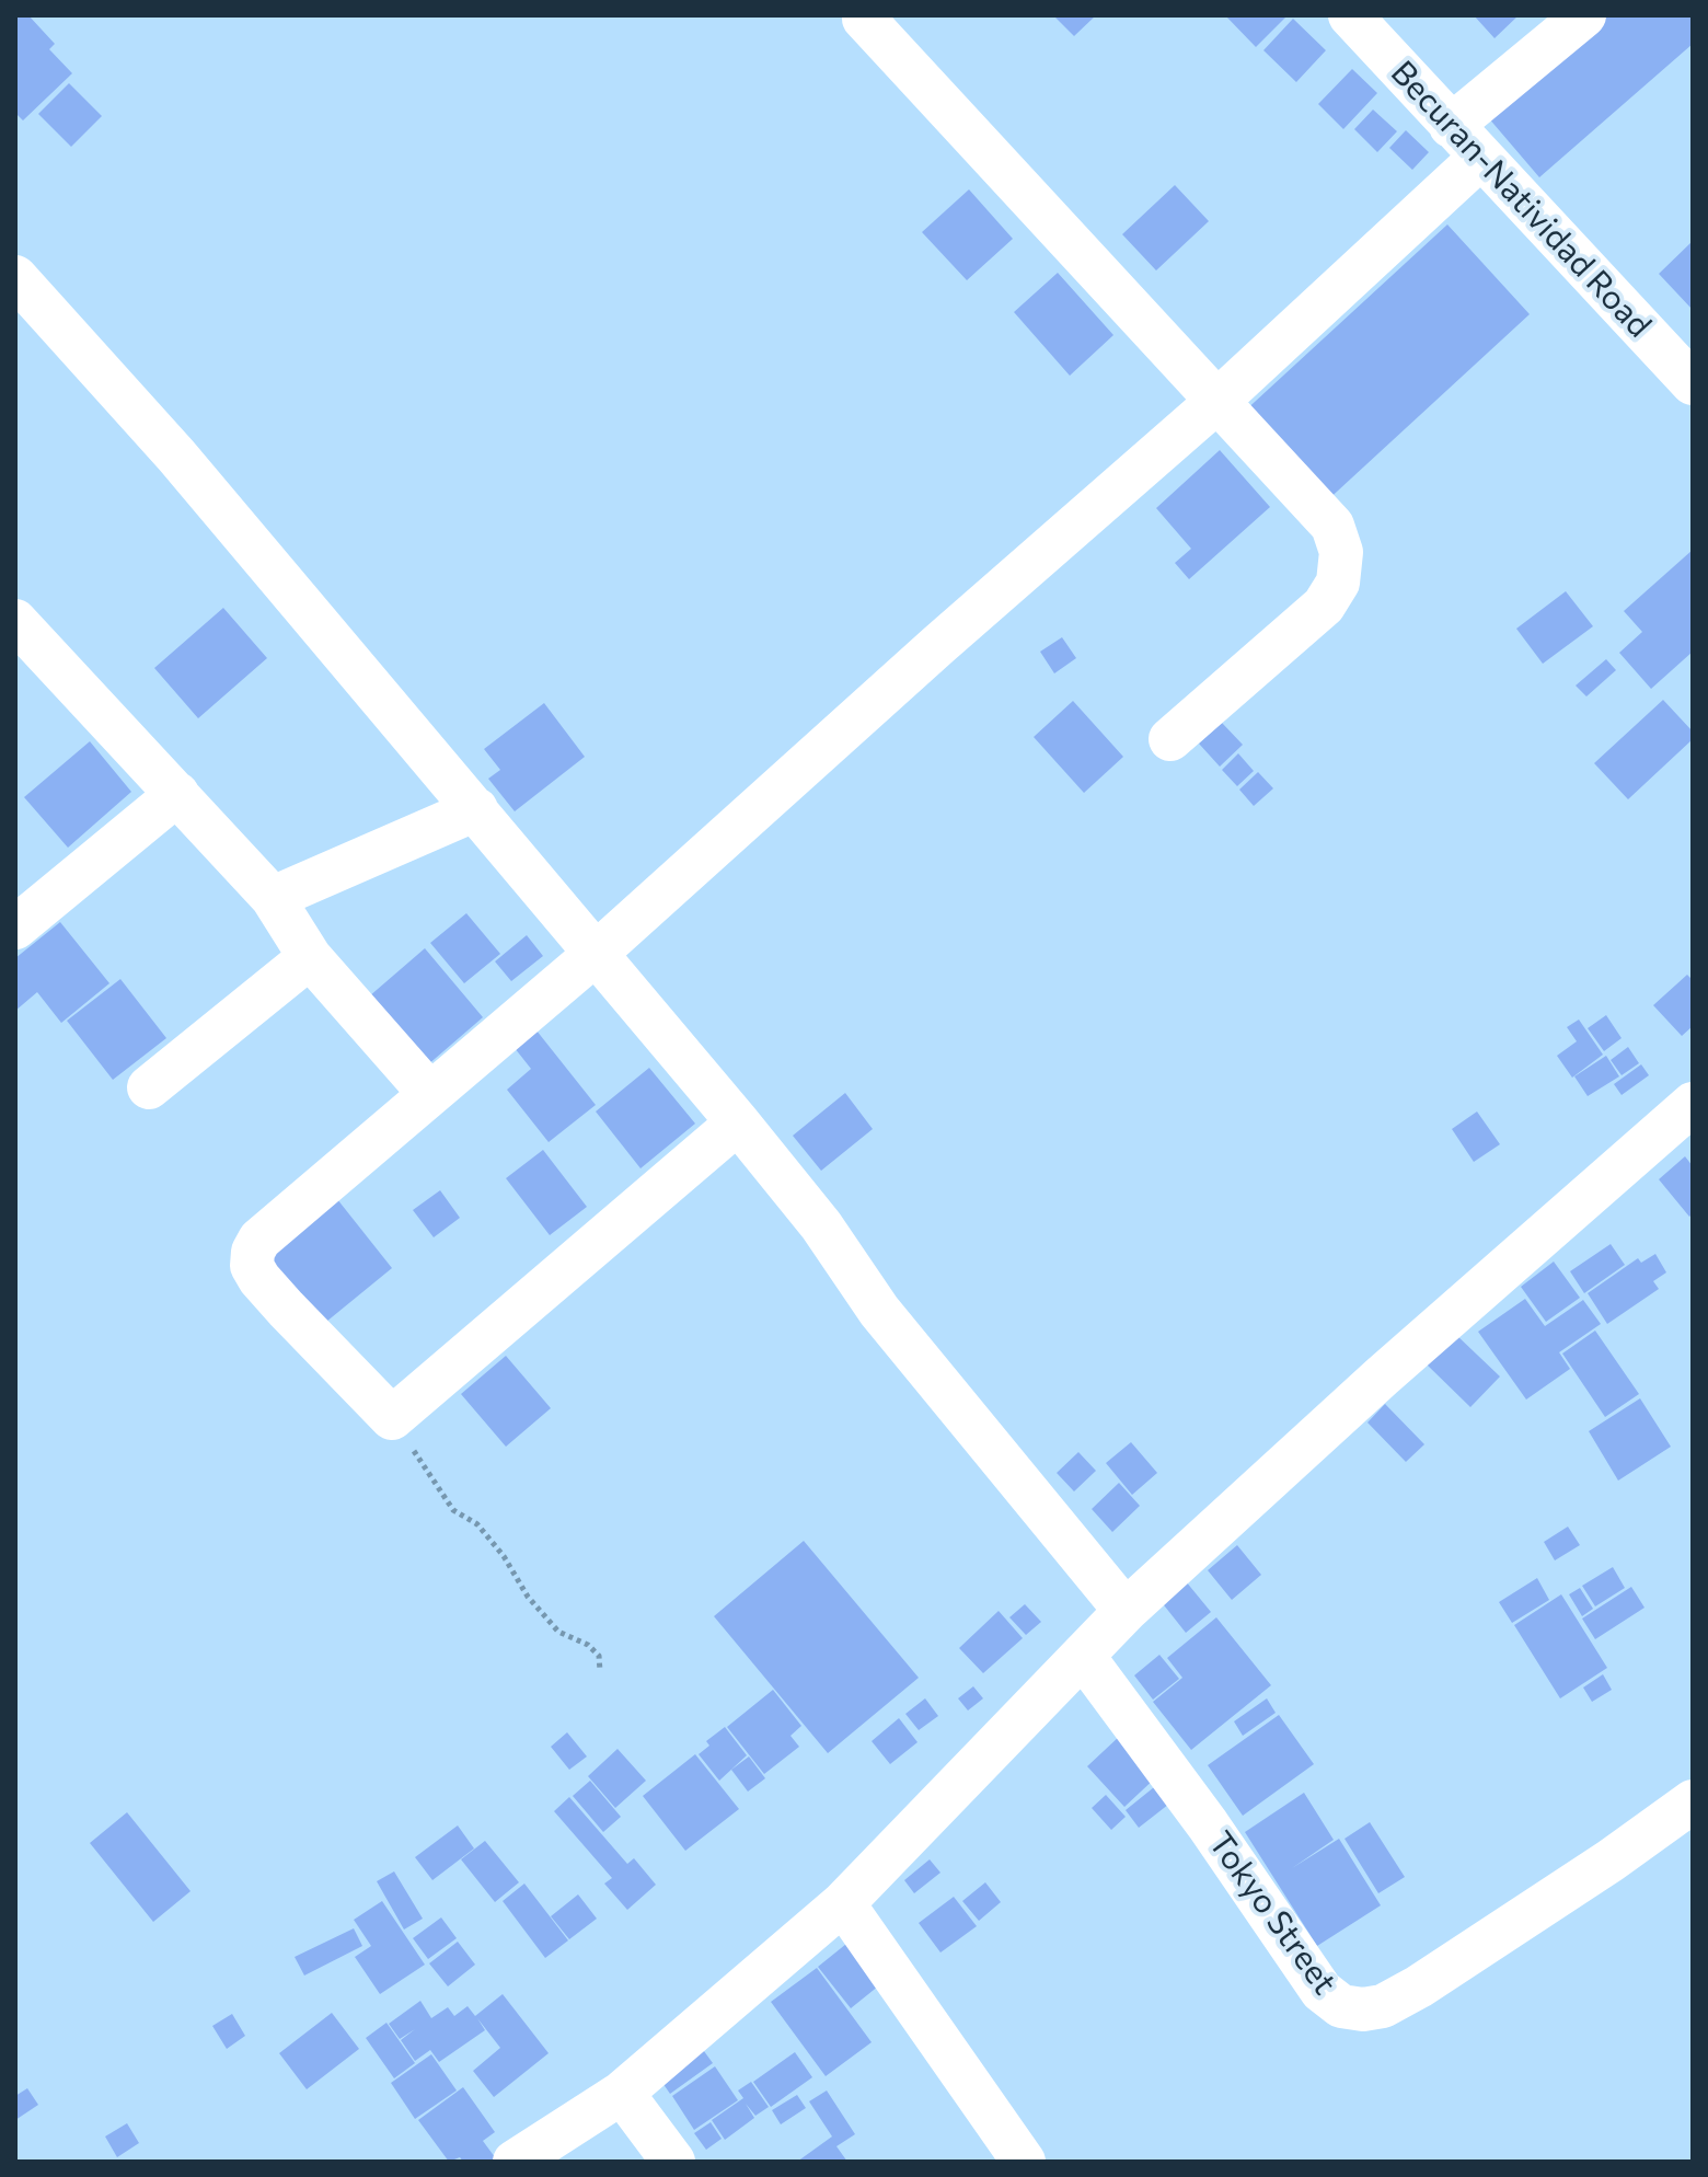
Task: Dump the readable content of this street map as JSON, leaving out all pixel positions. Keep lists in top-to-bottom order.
{
  "streets": {
    "street": ["Becuran-Natividad Road", "Tokyo Street"]
  }
}
